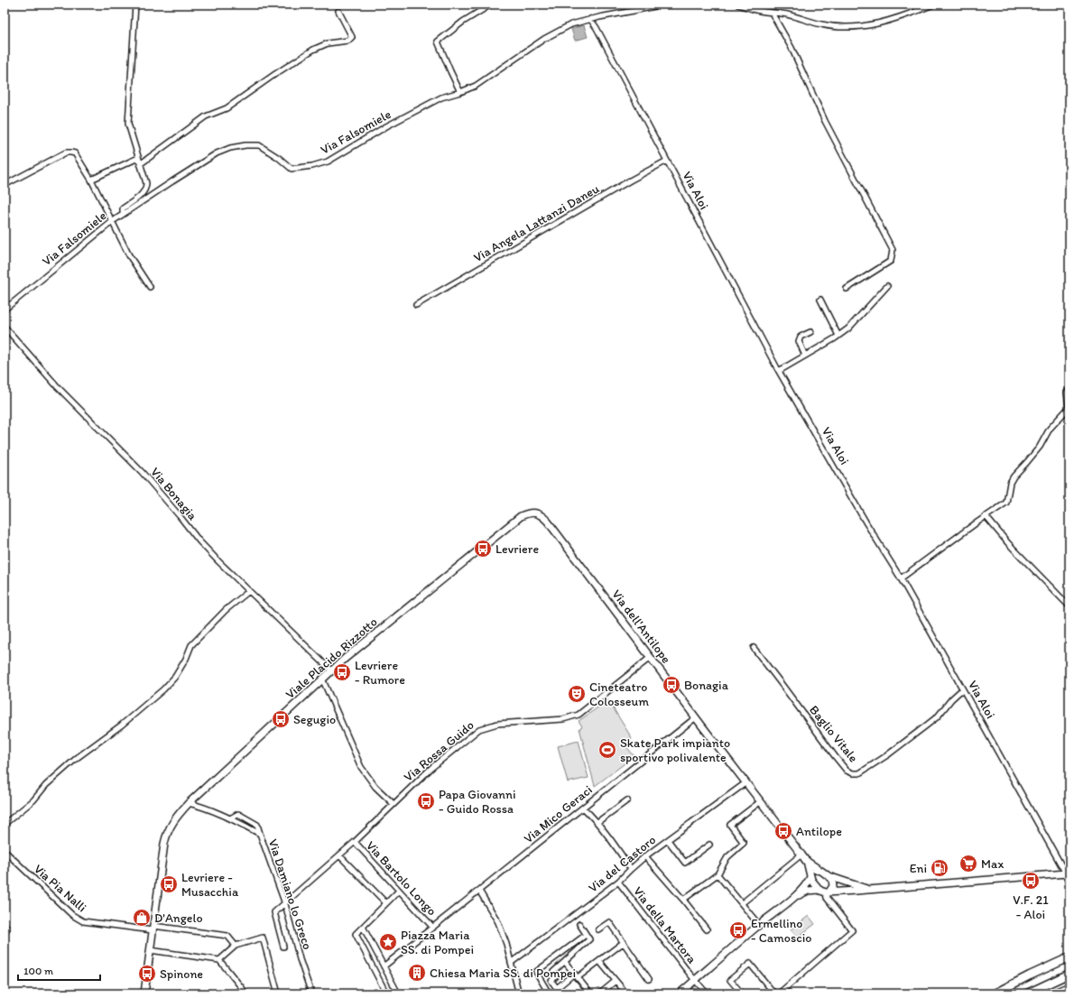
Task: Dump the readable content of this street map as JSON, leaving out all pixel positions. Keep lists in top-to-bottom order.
{
  "streets": {
    "street": [
      "Via Falsomiele",
      "Via Aloi",
      "Via Angela Lattanzi Daneu",
      "Via Bonagia",
      "Via dell'Antilope",
      "Viale Placido Rizzotto",
      "Baglio Vitale",
      "Via Rossa Guido",
      "Via Mico Geraci",
      "Via del Castoro",
      "Via Bartolo Longo",
      "Via Pia Nalli",
      "Via Damiano lo Greco",
      "Via della Martora"
    ]
  },
  "crossings": [
    ["Via Falsomiele", "Via Aloi"],
    ["Via Aloi", "Via Angela Lattanzi Daneu"],
    ["Via Aloi", "Baglio Vitale"],
    ["Via Bonagia", "Viale Placido Rizzotto"],
    ["Via dell'Antilope", "Viale Placido Rizzotto"],
    ["Via dell'Antilope", "Via Rossa Guido"],
    ["Via dell'Antilope", "Via Mico Geraci"],
    ["Via dell'Antilope", "Via del Castoro"],
    ["Viale Placido Rizzotto", "Via Pia Nalli"],
    ["Viale Placido Rizzotto", "Via Damiano lo Greco"],
    ["Via Rossa Guido", "Via Bartolo Longo"],
    ["Via Rossa Guido", "Via Damiano lo Greco"],
    ["Via Mico Geraci", "Via Bartolo Longo"],
    ["Via del Castoro", "Via della Martora"]
  ],
  "places": {
    "bus stop": [
      "Levriere",
      "Levriere - Rumore",
      "Bonagia",
      "Segugio",
      "Papa Giovanni - Guido Rossa",
      "Antilope",
      "V.F. 21 - Aloi",
      "Levriere - Musacchia",
      "Ermellino - Camoscio",
      "Spinone"
    ],
    "theatre": ["Cineteatro Colosseum"],
    "sports": ["Skate Park impianto sportivo polivalente"],
    "supermarket": ["Max"],
    "fuel station": ["Eni"],
    "shop": ["D'Angelo"],
    "place": ["Piazza Maria SS. di Pompei"],
    "building": ["Chiesa Maria SS. di Pompei"]
  },
  "scale_bar": "100 m"
}
